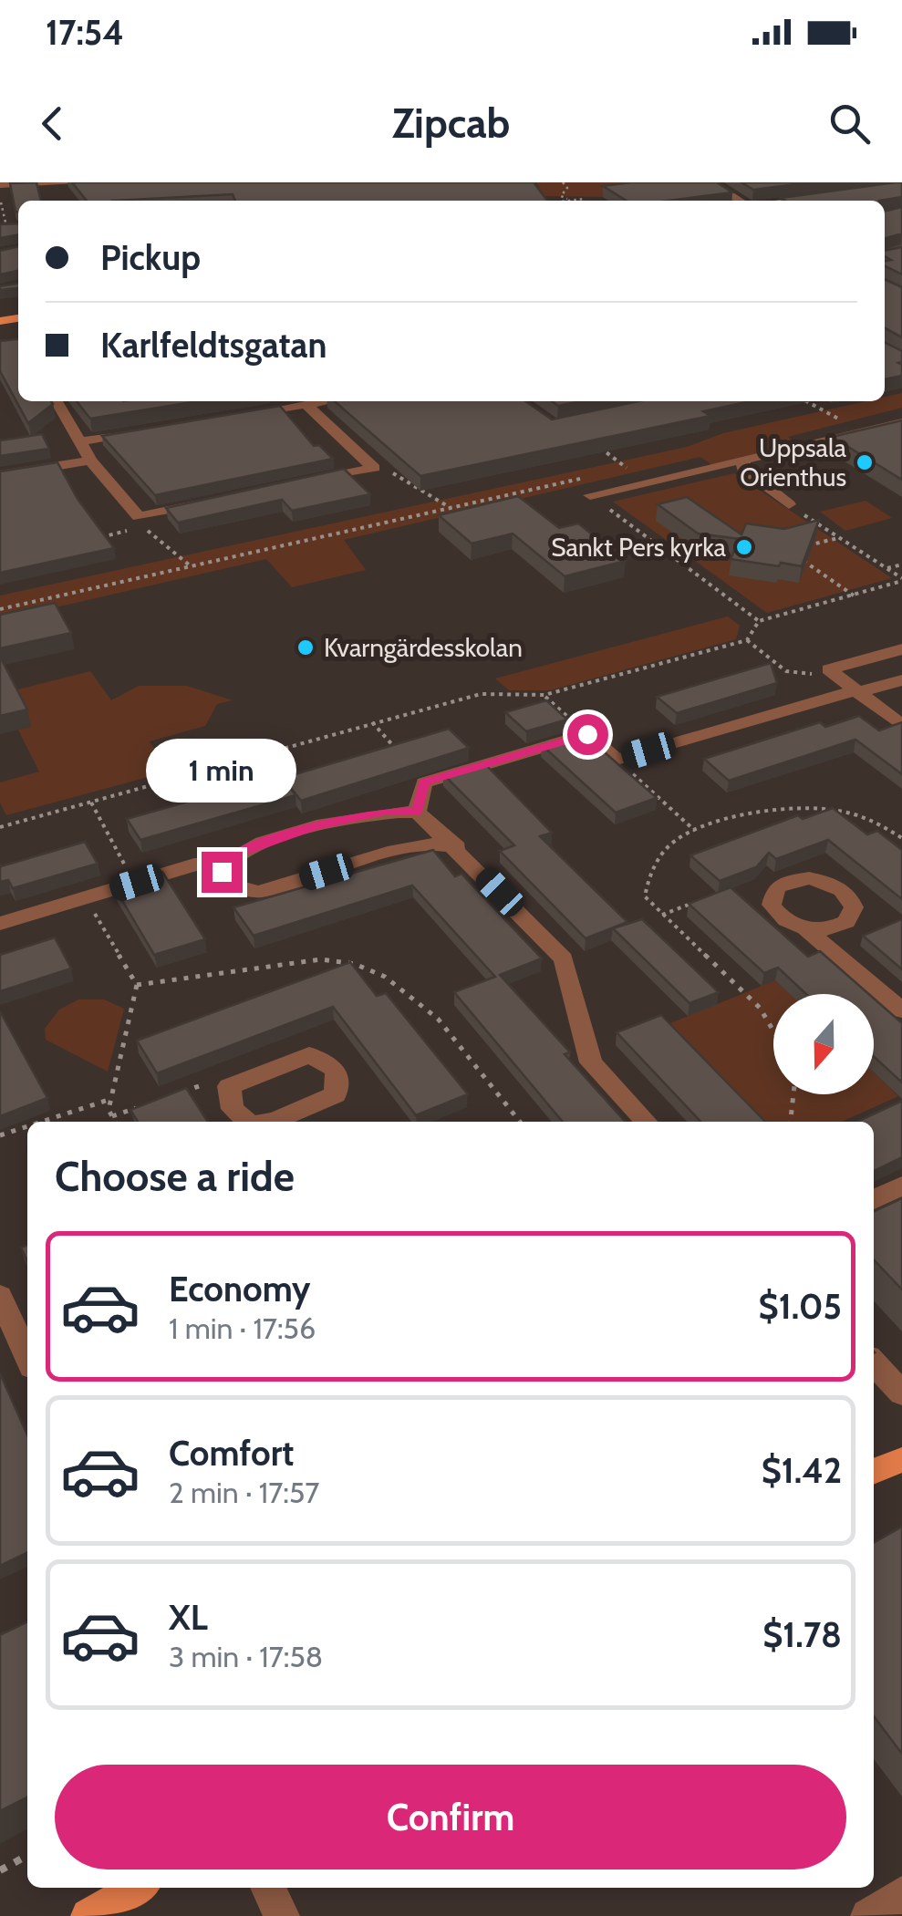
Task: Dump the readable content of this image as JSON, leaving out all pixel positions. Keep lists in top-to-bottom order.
{
  "places": ["Uppsala Orienthus", "Sankt Pers kyrka", "Kvarngärdesskolan"],
  "north": "bottom",
  "page": {
    "status": "17:54",
    "header": "Zipcab",
    "banner": ["Pickup", "Karlfeldtsgatan"],
    "bubble": "1 min",
    "heading": "Choose a ride",
    "list": [
      {
        "name": "Economy",
        "note": "1 min · 17:56",
        "value": "$1.05"
      },
      {
        "name": "Comfort",
        "note": "2 min · 17:57",
        "value": "$1.42"
      },
      {
        "name": "XL",
        "note": "3 min · 17:58",
        "value": "$1.78"
      }
    ],
    "buttons": "Confirm"
  }
}
